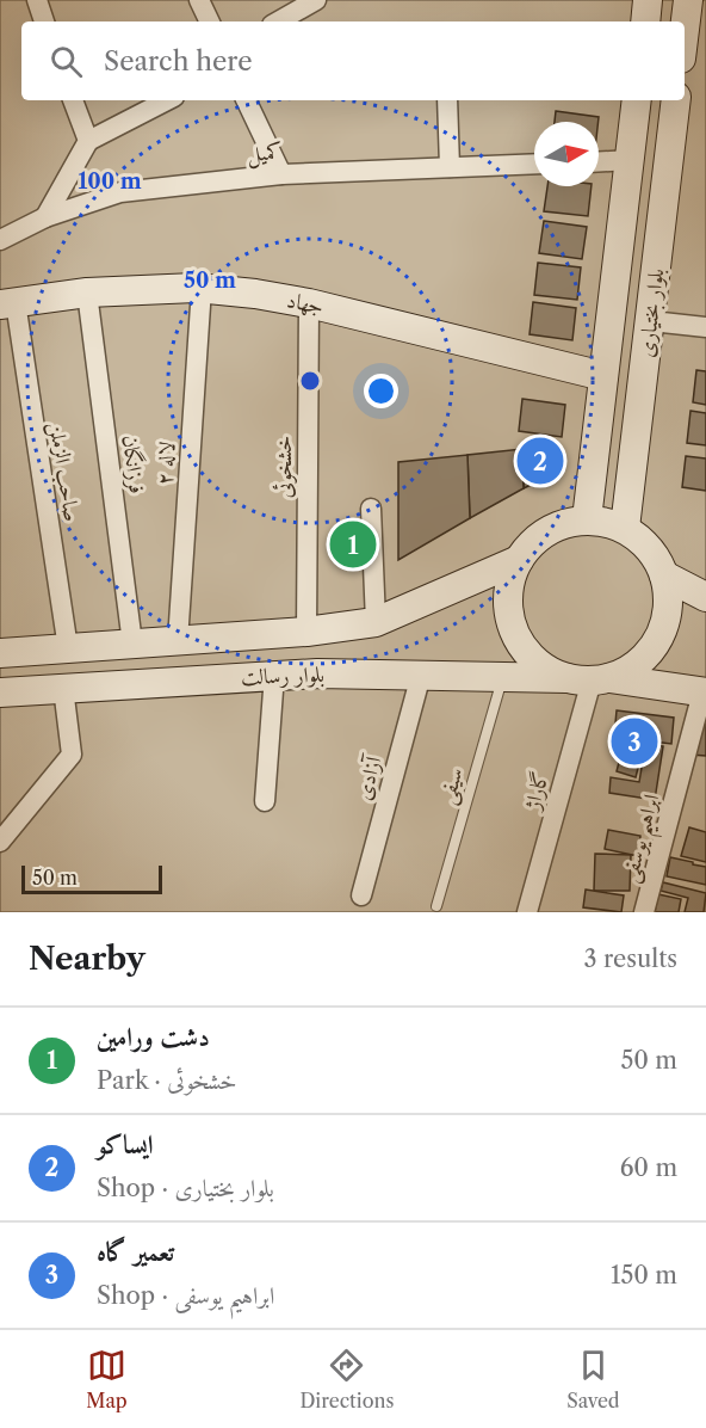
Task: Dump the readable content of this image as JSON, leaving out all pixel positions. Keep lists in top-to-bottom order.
{
  "streets": {
    "main road": ["جهاد", "بلوار بختیاری", "بلوار رسالت"],
    "street": [
      "کمیل",
      "لاله ۲",
      "فرزانگان",
      "خشخوئی",
      "صاحب الزملن",
      "آزادی",
      "گاراژ",
      "ابراهیم یوسفی"
    ],
    "lane": ["سیفی"]
  },
  "crossings": [
    ["جهاد", "بلوار بختیاری"],
    ["جهاد", "لاله ۲"],
    ["جهاد", "فرزانگان"],
    ["جهاد", "خشخوئی"],
    ["جهاد", "صاحب الزملن"],
    ["بلوار بختیاری", "بلوار رسالت"],
    ["بلوار بختیاری", "گاراژ"],
    ["لاله ۲", "بلوار رسالت"],
    ["فرزانگان", "بلوار رسالت"],
    ["خشخوئی", "بلوار رسالت"],
    ["صاحب الزملن", "بلوار رسالت"],
    ["بلوار رسالت", "آزادی"],
    ["بلوار رسالت", "سیفی"],
    ["بلوار رسالت", "گاراژ"],
    ["بلوار رسالت", "ابراهیم یوسفی"]
  ],
  "scale_bar": "50 m",
  "north": "right",
  "page": {
    "search": "Search here",
    "pins": ["2", "1", "3"],
    "scale": "50 m",
    "heading": ["Nearby", "3 results"],
    "list": [
      {
        "mark": "1",
        "name": "دشت ورامین",
        "note": "Park · خشخوئی",
        "value": "50 m"
      },
      {
        "mark": "2",
        "name": "ایساکو",
        "note": "Shop · بلوار بختیاری",
        "value": "60 m"
      },
      {
        "mark": "3",
        "name": "تعمیر گاه",
        "note": "Shop · ابراهیم یوسفی",
        "value": "150 m"
      }
    ],
    "nav": ["Map", "Directions", "Saved"]
  },
  "rings": ["100 m", "50 m"]
}
